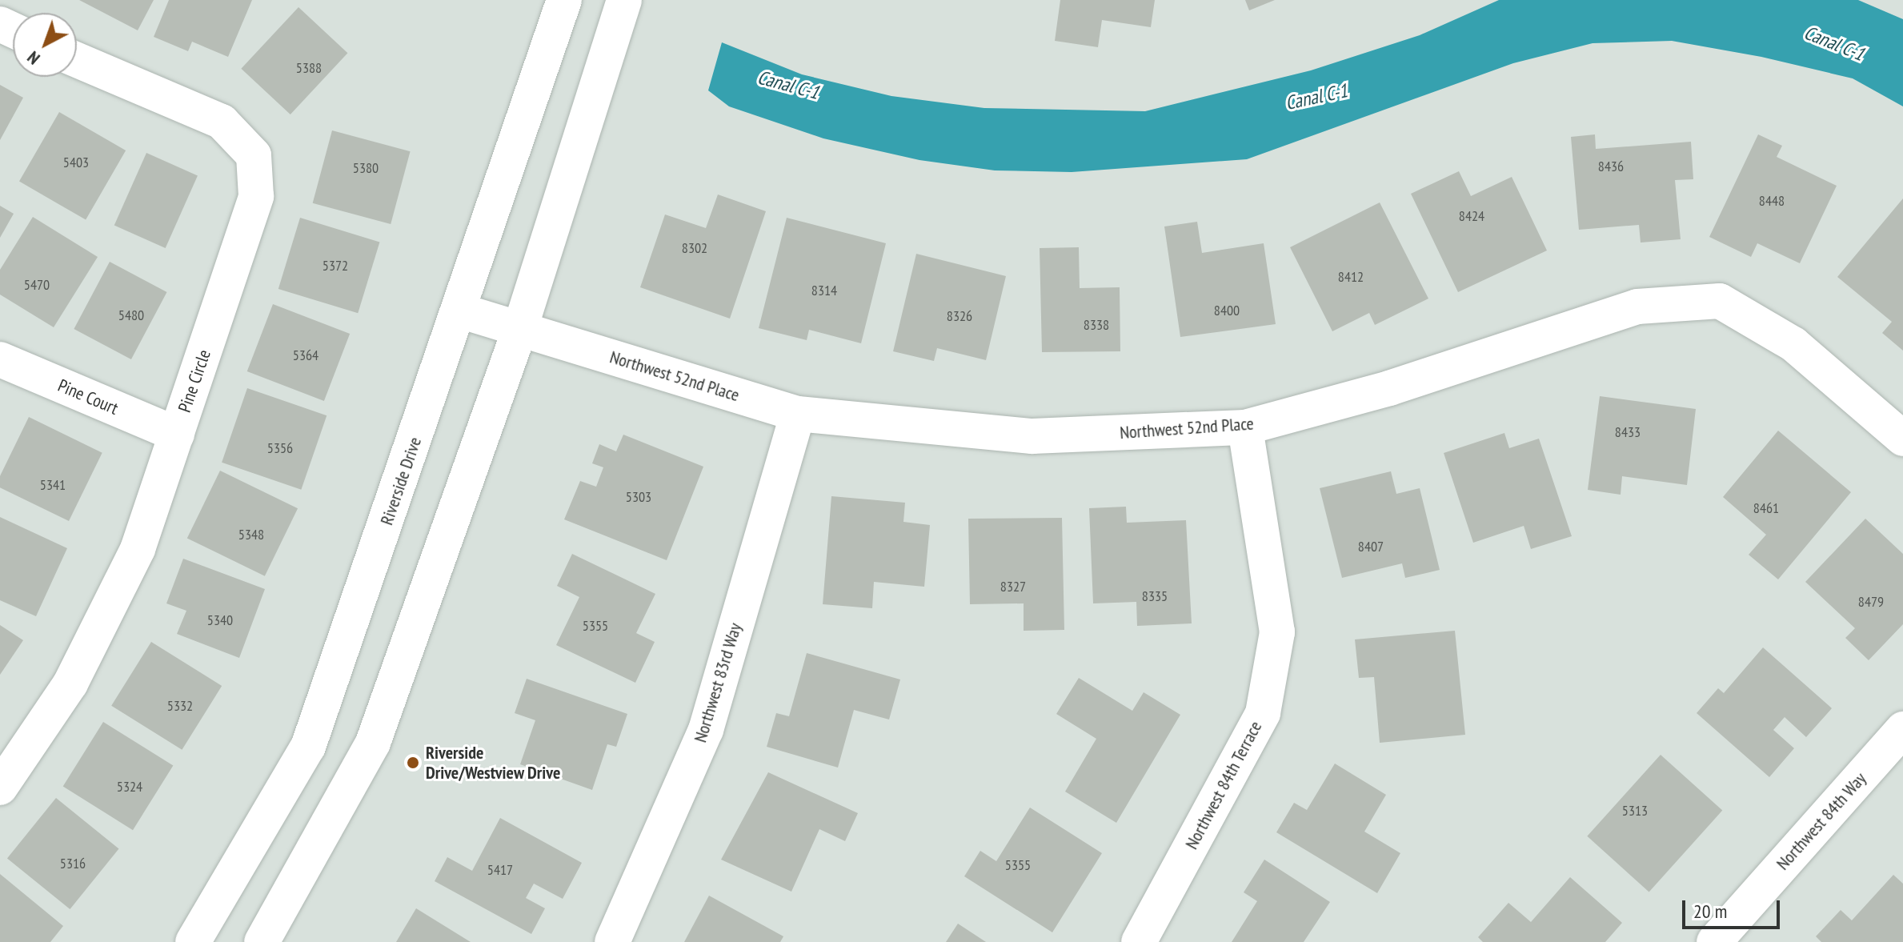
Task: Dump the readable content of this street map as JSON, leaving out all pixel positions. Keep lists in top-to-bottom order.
{
  "streets": {
    "street": [
      "Northwest 52nd Place",
      "Pine Circle",
      "Pine Court",
      "Riverside Drive",
      "Northwest 83rd Way",
      "Northwest 84th Terrace",
      "Northwest 84th Way"
    ]
  },
  "crossings": [
    ["Northwest 52nd Place", "Riverside Drive"],
    ["Northwest 52nd Place", "Northwest 83rd Way"],
    ["Northwest 52nd Place", "Northwest 84th Terrace"],
    ["Pine Circle", "Pine Court"]
  ],
  "water": ["Canal C-1"],
  "places": ["Riverside Drive/Westview Drive"],
  "house_numbers": [
    "5388",
    "5403",
    "8436",
    "5380",
    "8448",
    "8424",
    "8302",
    "5372",
    "8412",
    "5470",
    "8314",
    "8400",
    "5480",
    "8326",
    "8338",
    "5364",
    "8433",
    "5356",
    "5341",
    "5303",
    "8461",
    "5348",
    "8407",
    "8327",
    "8335",
    "8479",
    "5340",
    "5355",
    "5332",
    "5324",
    "5313",
    "5316",
    "5355",
    "5417"
  ],
  "scale_bar": "20 m",
  "north": "bottom left"
}
